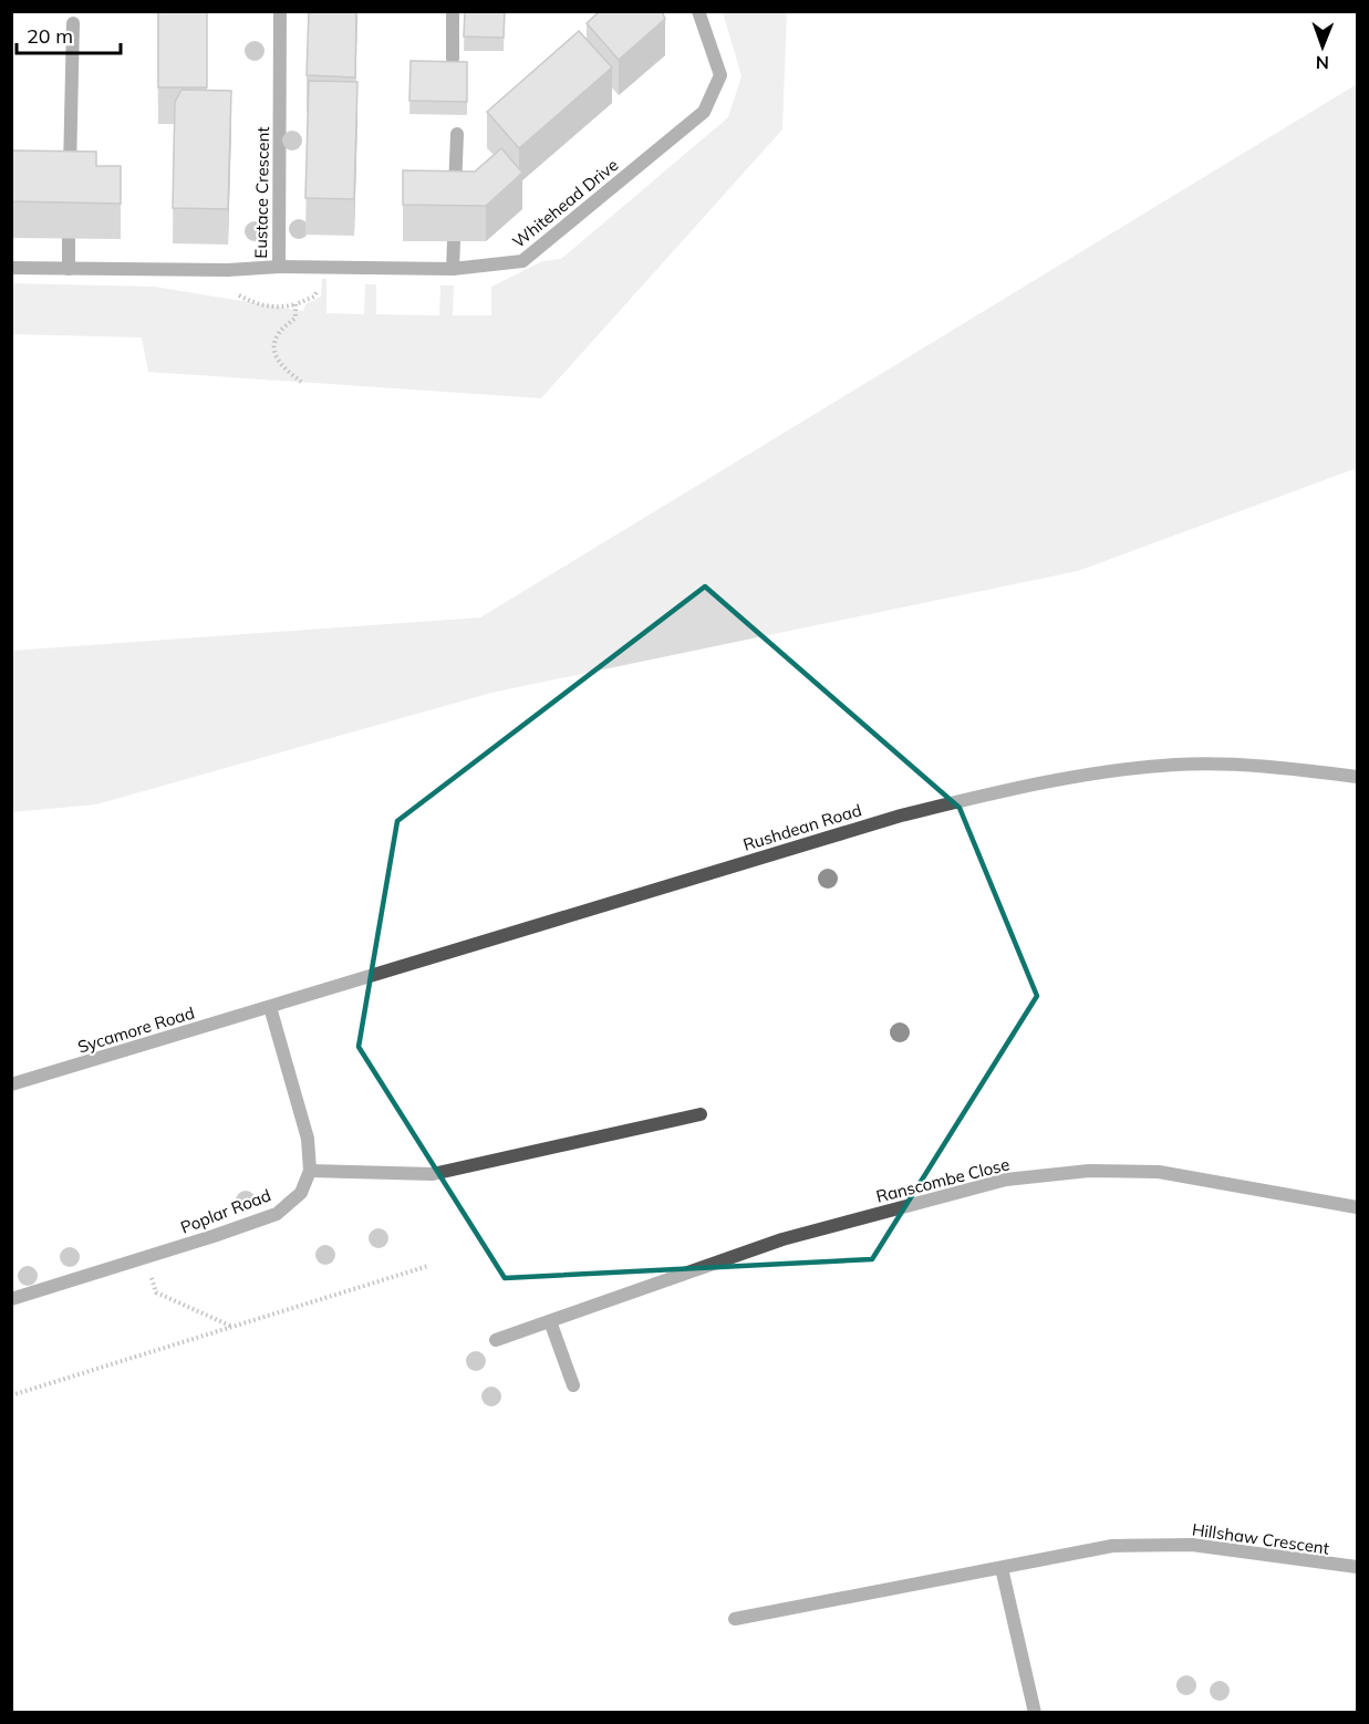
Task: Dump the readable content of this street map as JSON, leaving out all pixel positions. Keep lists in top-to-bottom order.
{
  "streets": {
    "street": [
      "Eustace Crescent",
      "Whitehead Drive",
      "Rushdean Road",
      "Sycamore Road",
      "Ranscombe Close",
      "Poplar Road",
      "Hillshaw Crescent"
    ]
  },
  "crossings": [
    ["Eustace Crescent", "Whitehead Drive"],
    ["Rushdean Road", "Sycamore Road"]
  ],
  "scale_bar": "20 m",
  "north": "bottom"
}
